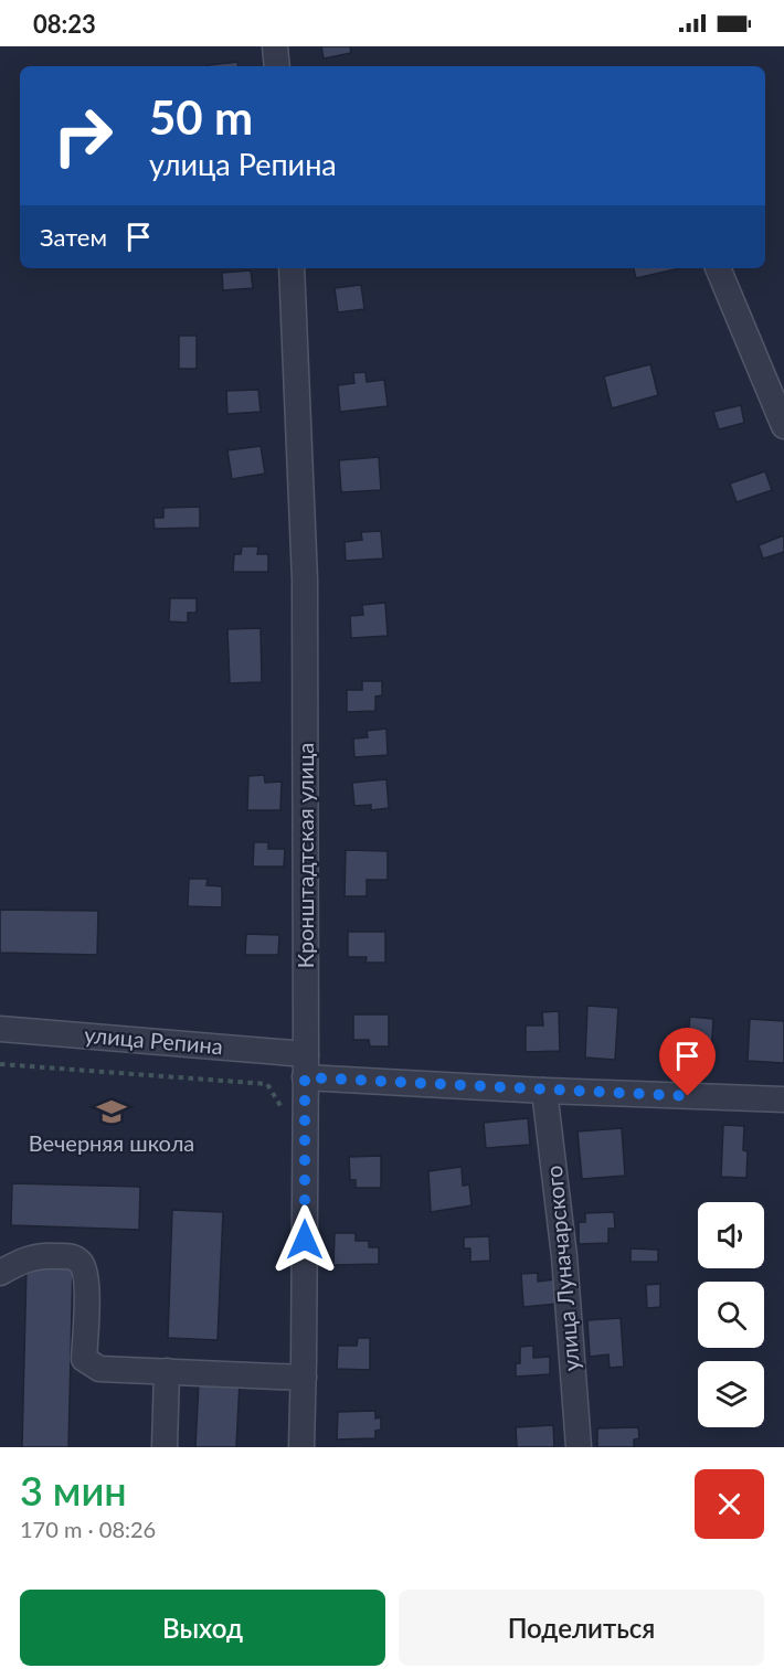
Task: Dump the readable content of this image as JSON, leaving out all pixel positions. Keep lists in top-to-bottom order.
{
  "streets": {
    "street": ["Кронштадтская улица", "улица Репина", "улица Луначарского"]
  },
  "crossings": [
    ["Кронштадтская улица", "улица Репина"],
    ["улица Репина", "улица Луначарского"]
  ],
  "places": {
    "school or university": ["Вечерняя школа"]
  },
  "page": {
    "status": "08:23",
    "turn": ["50 m", "улица Репина"],
    "then": "Затем",
    "heading": ["3 мин", "170 m · 08:26"],
    "buttons": ["Выход", "Поделиться"]
  }
}
